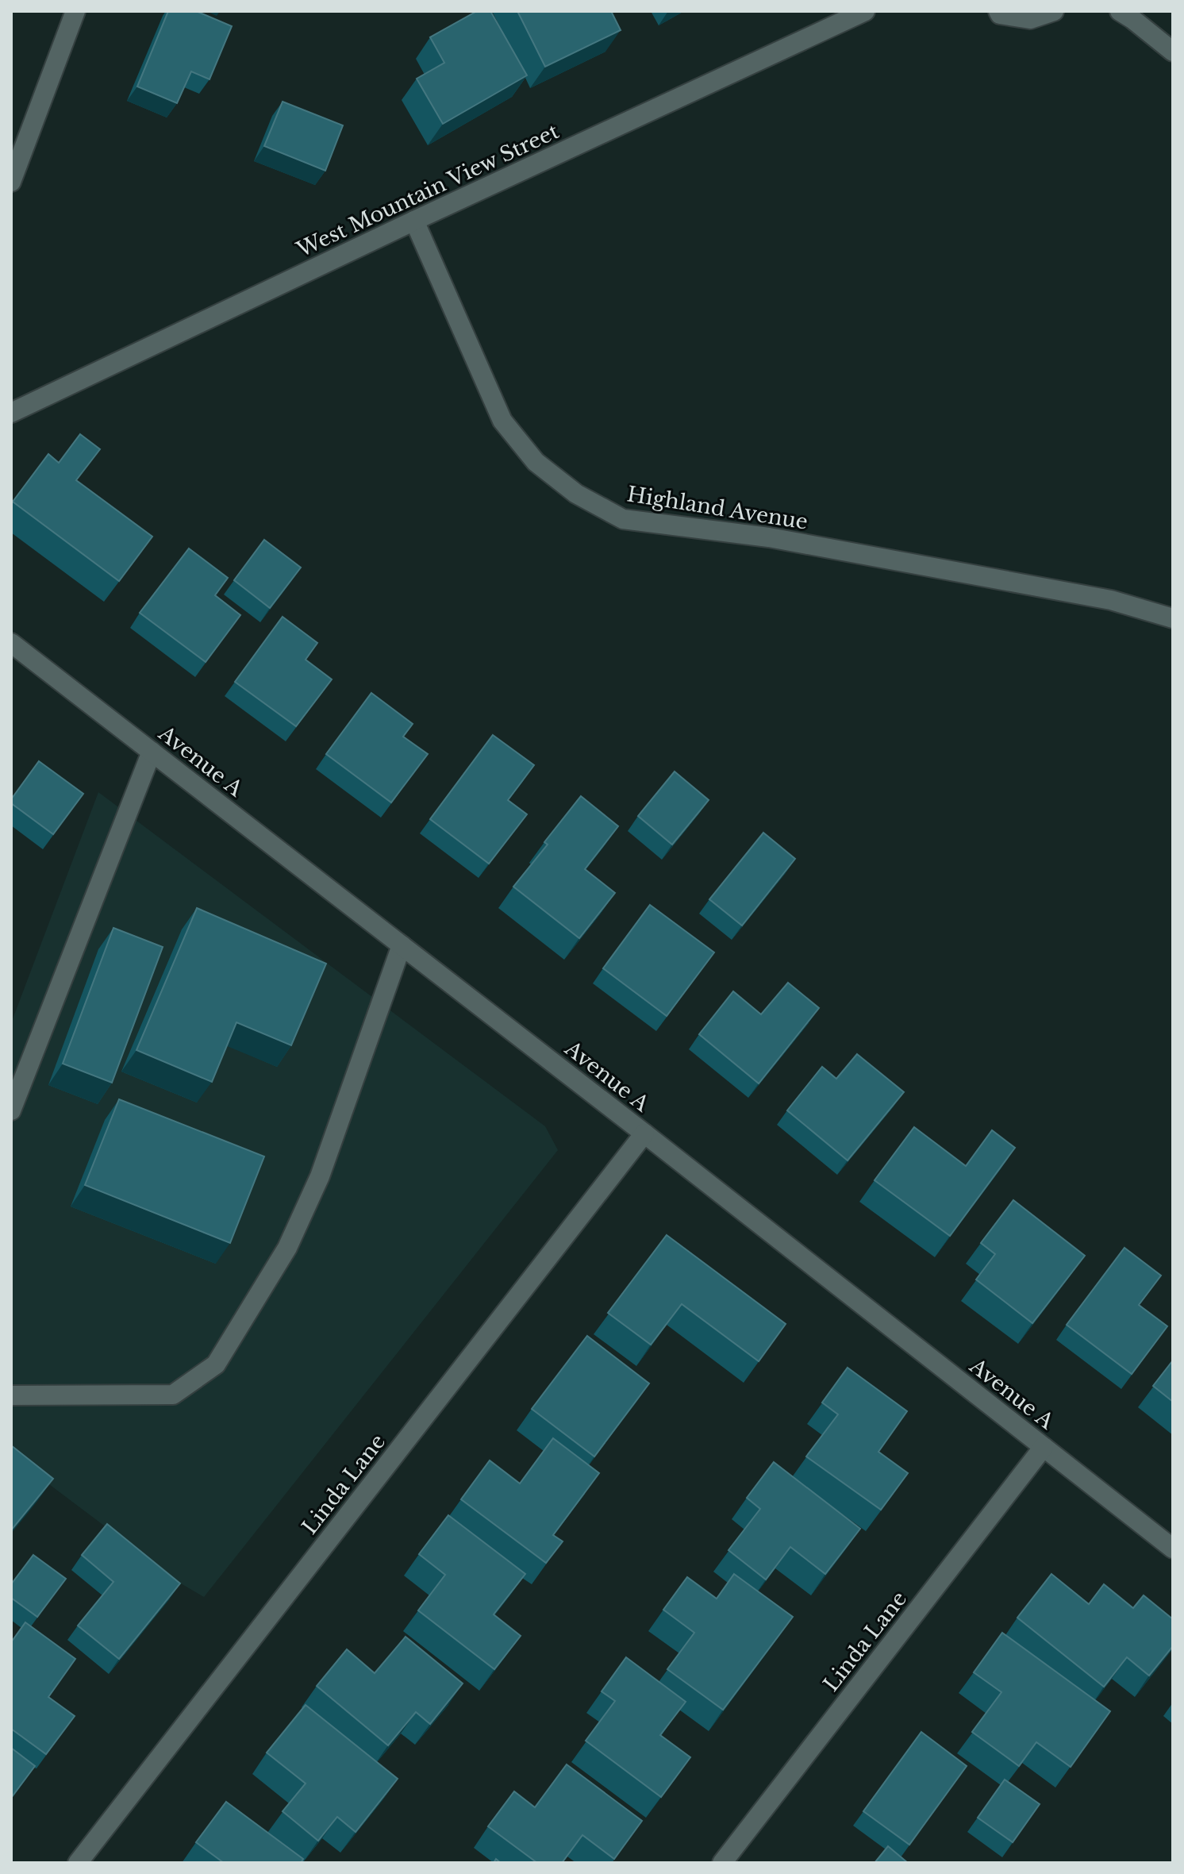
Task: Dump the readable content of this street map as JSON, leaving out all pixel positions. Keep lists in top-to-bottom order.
{
  "streets": {
    "street": [
      "West Mountain View Street",
      "Highland Avenue",
      "Avenue A",
      "Linda Lane"
    ]
  },
  "crossings": [
    ["West Mountain View Street", "Highland Avenue"],
    ["Avenue A", "Linda Lane"]
  ]
}
